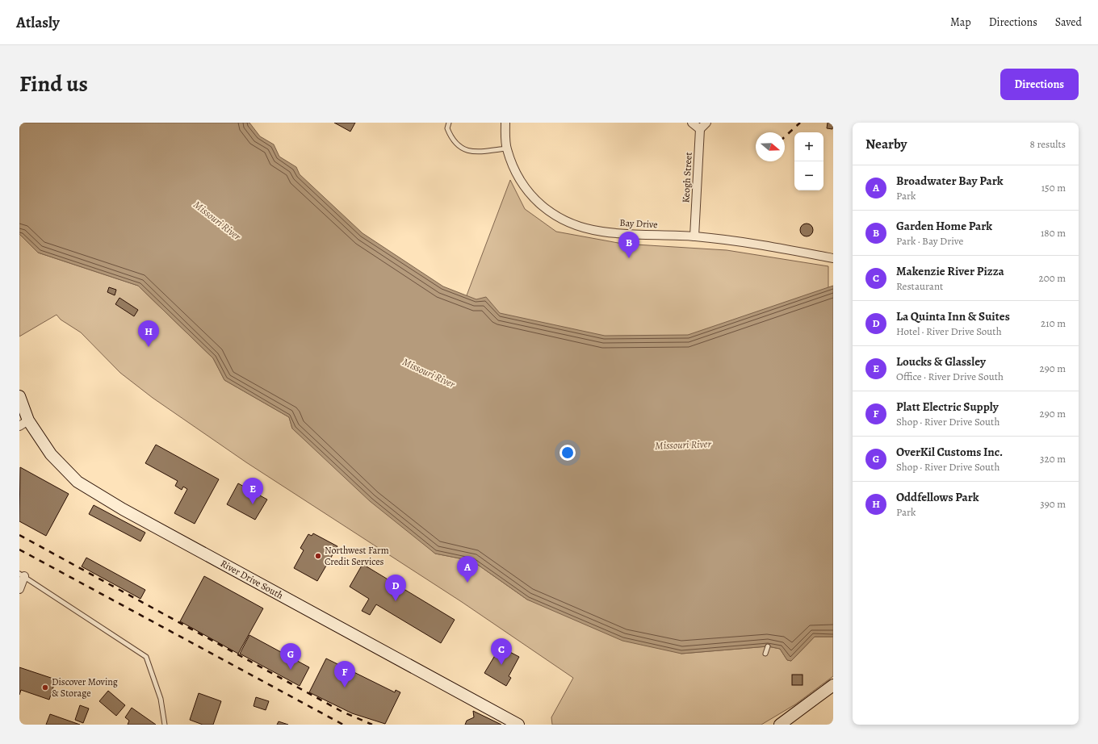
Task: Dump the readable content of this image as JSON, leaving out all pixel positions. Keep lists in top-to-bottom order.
{
  "streets": {
    "main road": ["River Drive South"],
    "street": ["Keogh Street", "Bay Drive"]
  },
  "crossings": [
    ["Keogh Street", "Bay Drive"]
  ],
  "water": ["Missouri River"],
  "places": ["Northwest Farm Credit Services", "Discover Moving & Storage"],
  "north": "right",
  "page": {
    "header": "Atlasly",
    "nav": ["Map", "Directions", "Saved"],
    "title": "Find us",
    "buttons": "Directions",
    "heading": ["Nearby", "8 results"],
    "map_buttons": ["+", "−"],
    "list": [
      {
        "mark": "A",
        "name": "Broadwater Bay Park",
        "note": "Park",
        "value": "150 m"
      },
      {
        "mark": "B",
        "name": "Garden Home Park",
        "note": "Park · Bay Drive",
        "value": "180 m"
      },
      {
        "mark": "C",
        "name": "Makenzie River Pizza",
        "note": "Restaurant",
        "value": "200 m"
      },
      {
        "mark": "D",
        "name": "La Quinta Inn & Suites",
        "note": "Hotel · River Drive South",
        "value": "210 m"
      },
      {
        "mark": "E",
        "name": "Loucks & Glassley",
        "note": "Office · River Drive South",
        "value": "290 m"
      },
      {
        "mark": "F",
        "name": "Platt Electric Supply",
        "note": "Shop · River Drive South",
        "value": "290 m"
      },
      {
        "mark": "G",
        "name": "OverKil Customs Inc.",
        "note": "Shop · River Drive South",
        "value": "320 m"
      },
      {
        "mark": "H",
        "name": "Oddfellows Park",
        "note": "Park",
        "value": "390 m"
      }
    ],
    "pins": [
      "B",
      "H",
      "E",
      "A",
      "D",
      "C",
      "G",
      "F"
    ]
  }
}
